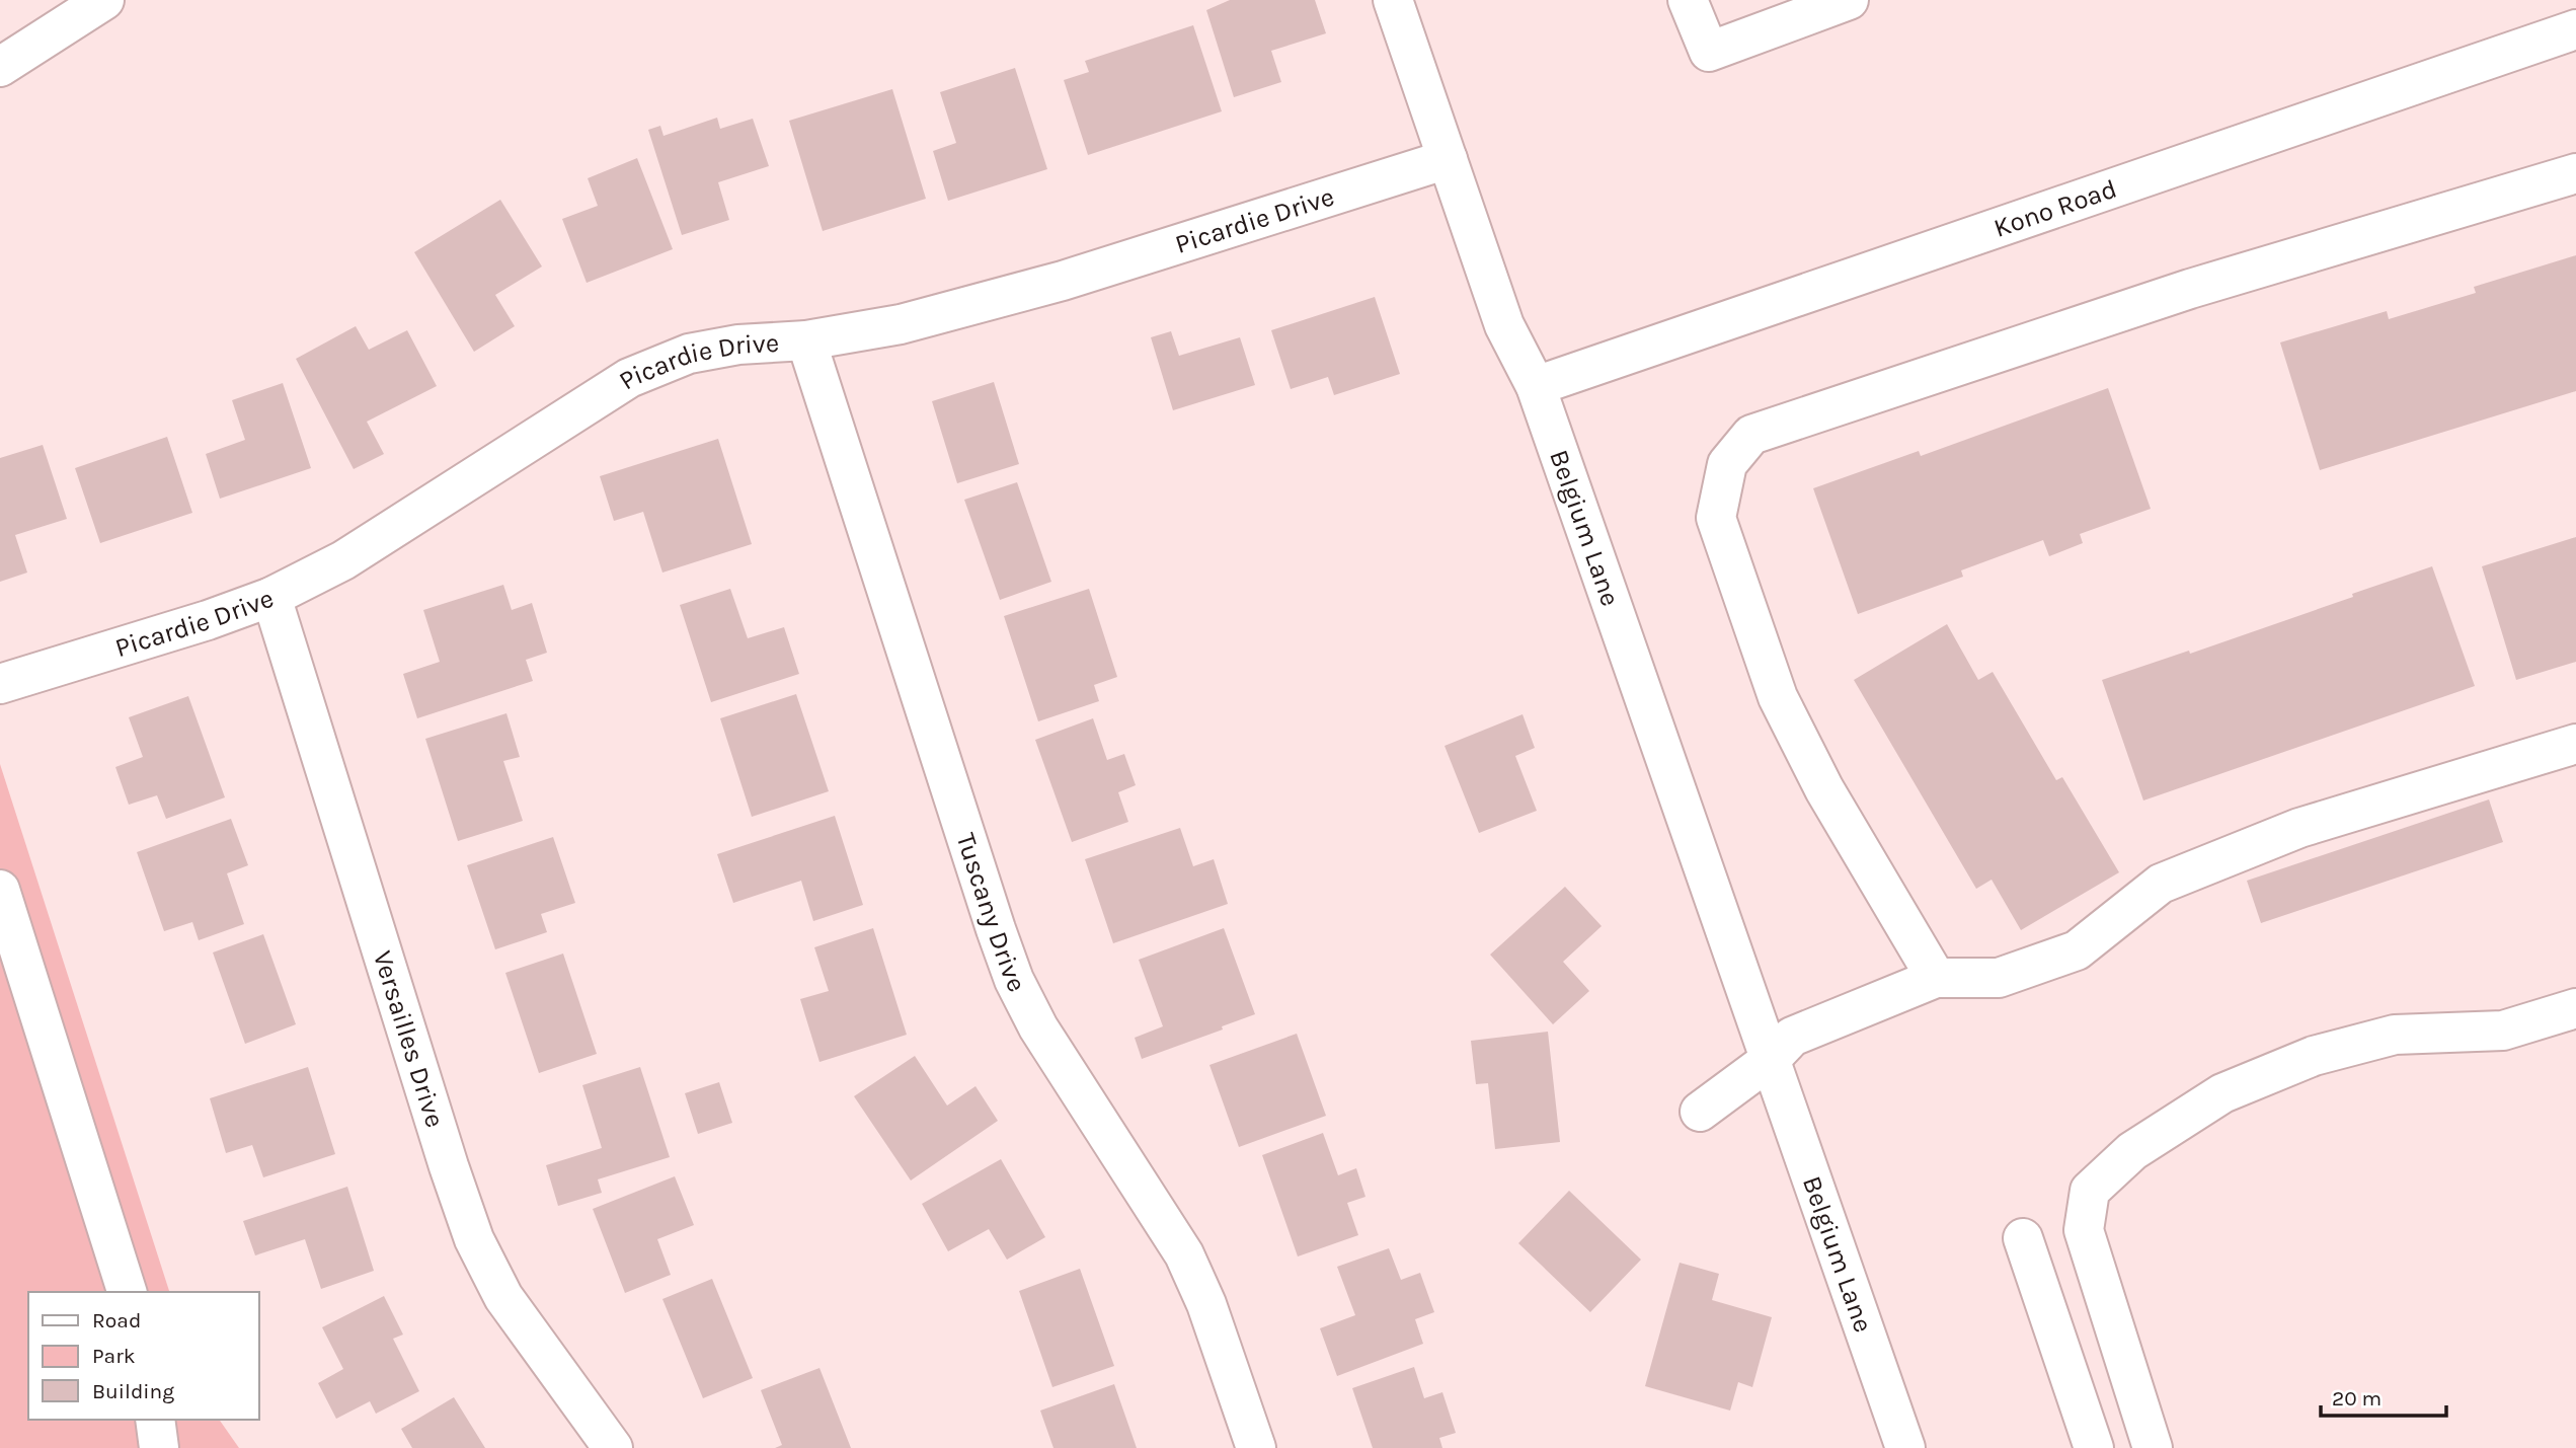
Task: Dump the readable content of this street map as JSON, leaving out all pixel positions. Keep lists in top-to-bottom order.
{
  "streets": {
    "street": [
      "Kono Road",
      "Picardie Drive",
      "Belgium Lane",
      "Tuscany Drive",
      "Versailles Drive"
    ]
  },
  "crossings": [
    ["Kono Road", "Belgium Lane"],
    ["Picardie Drive", "Belgium Lane"],
    ["Picardie Drive", "Tuscany Drive"],
    ["Picardie Drive", "Versailles Drive"]
  ],
  "legend": ["Road", "Park", "Building"],
  "scale_bar": "20 m"
}
